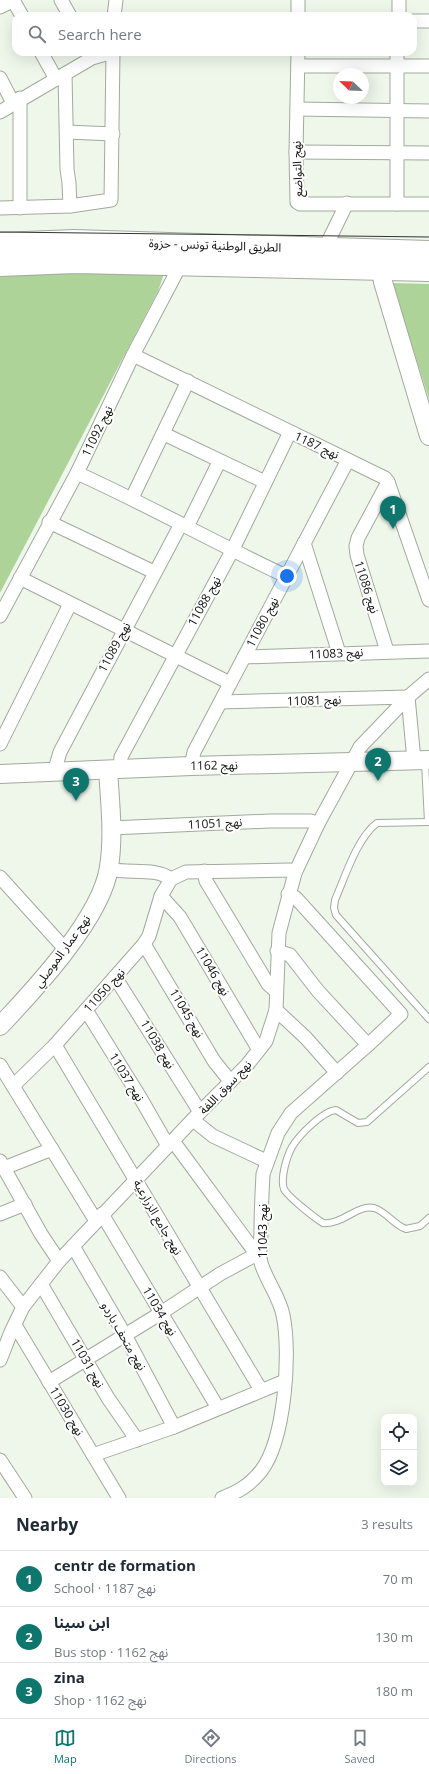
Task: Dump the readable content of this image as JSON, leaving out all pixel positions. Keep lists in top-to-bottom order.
{
  "streets": {
    "highway": ["الطريق الوطنية تونس - حزوة"],
    "street": [
      "نهج التواضع",
      "نهج 11092",
      "نهج 1187",
      "نهج 11086",
      "نهج 11088",
      "نهج 11080",
      "نهج 11089",
      "نهج 11083",
      "نهج 11081",
      "نهج 1162",
      "نهج 11051",
      "نهج عمار الموصلي",
      "نهج 11046",
      "نهج 11050",
      "نهج 11045",
      "نهج 11038",
      "نهج 11037",
      "نهج سوق اللفة",
      "نهج جامع الزرارعية",
      "نهج 11043",
      "نهج 11034",
      "نهج متحف باردو",
      "نهج 11031",
      "نهج 11030"
    ]
  },
  "crossings": [
    ["الطريق الوطنية تونس - حزوة", "نهج 11092"],
    ["نهج 11092", "نهج 1187"],
    ["نهج 1187", "نهج 11086"],
    ["نهج 1187", "نهج 11088"],
    ["نهج 1187", "نهج 11080"],
    ["نهج 11086", "نهج 11083"],
    ["نهج 11088", "نهج 1162"],
    ["نهج 11088", "نهج عمار الموصلي"],
    ["نهج 11080", "نهج 11083"],
    ["نهج 11080", "نهج 11081"],
    ["نهج 11080", "نهج 1162"],
    ["نهج 11089", "نهج 1162"],
    ["نهج 1162", "نهج عمار الموصلي"],
    ["نهج 1162", "نهج سوق اللفة"],
    ["نهج 11051", "نهج عمار الموصلي"],
    ["نهج 11051", "نهج سوق اللفة"],
    ["نهج 11046", "نهج 11050"],
    ["نهج 11046", "نهج سوق اللفة"],
    ["نهج 11050", "نهج 11045"],
    ["نهج 11050", "نهج 11038"],
    ["نهج 11050", "نهج 11037"],
    ["نهج 11050", "نهج جامع الزرارعية"],
    ["نهج 11050", "نهج 11034"],
    ["نهج 11045", "نهج سوق اللفة"],
    ["نهج 11038", "نهج سوق اللفة"],
    ["نهج 11037", "نهج سوق اللفة"],
    ["نهج 11037", "نهج 11043"],
    ["نهج سوق اللفة", "نهج جامع الزرارعية"],
    ["نهج سوق اللفة", "نهج 11043"],
    ["نهج سوق اللفة", "نهج 11034"],
    ["نهج سوق اللفة", "نهج متحف باردو"],
    ["نهج سوق اللفة", "نهج 11031"],
    ["نهج سوق اللفة", "نهج 11030"]
  ],
  "north": "top left",
  "page": {
    "search": "Search here",
    "pins": ["1", "2", "3"],
    "heading": ["Nearby", "3 results"],
    "list": [
      {
        "mark": "1",
        "name": "centr de formation",
        "note": "School · نهج 1187",
        "value": "70 m"
      },
      {
        "mark": "2",
        "name": "ابن سينا",
        "note": "Bus stop · نهج 1162",
        "value": "130 m"
      },
      {
        "mark": "3",
        "name": "zina",
        "note": "Shop · نهج 1162",
        "value": "180 m"
      }
    ],
    "nav": ["Map", "Directions", "Saved"]
  }
}
